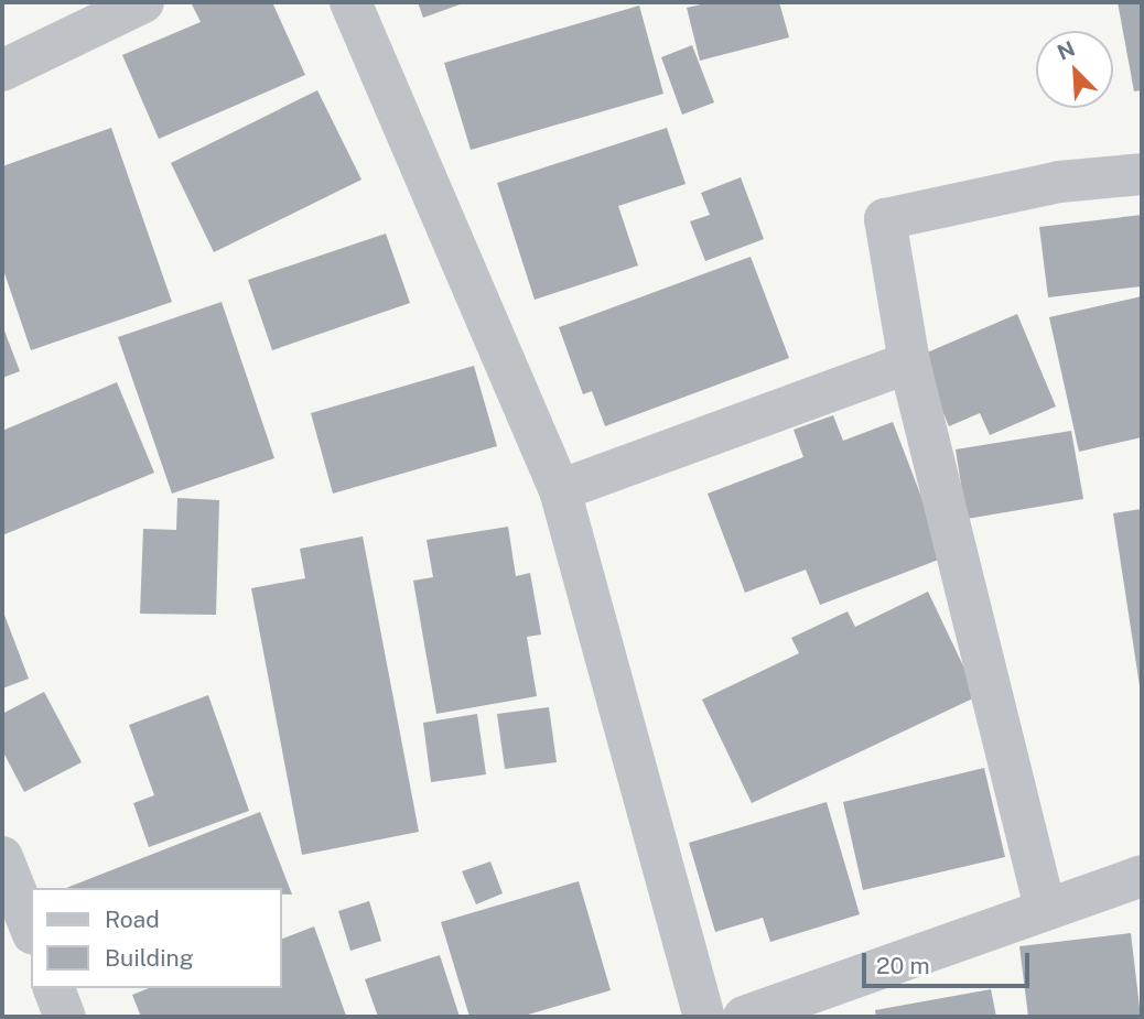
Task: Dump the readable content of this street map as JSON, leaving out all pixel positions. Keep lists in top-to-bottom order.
{
  "legend": ["Road", "Building"],
  "scale_bar": "20 m",
  "north": "top left"
}
